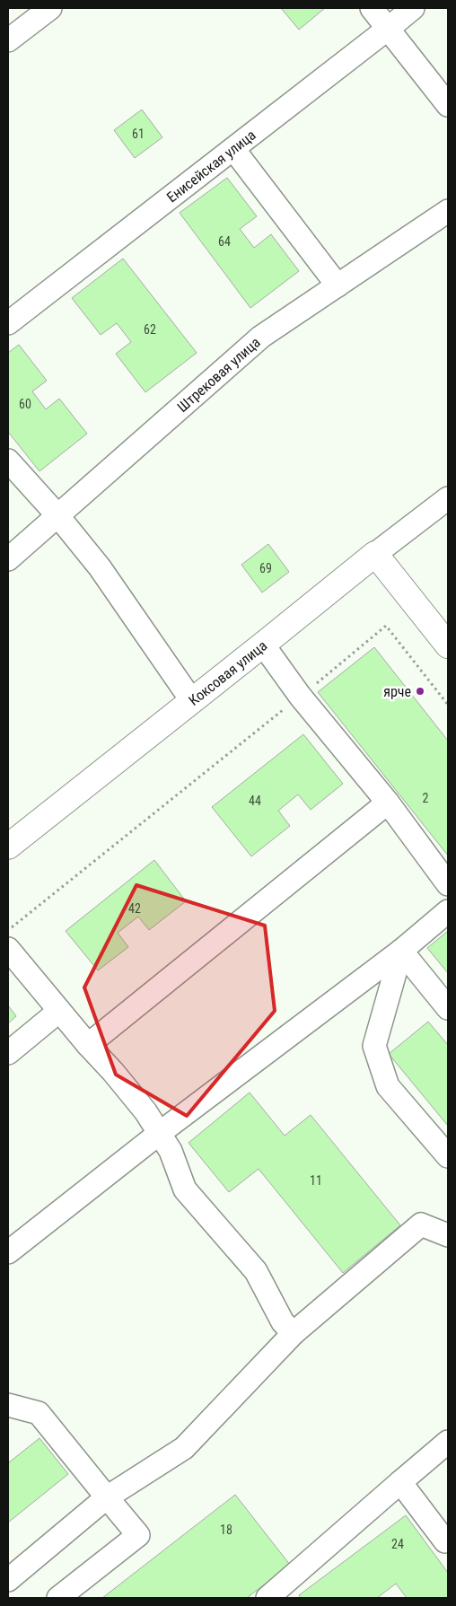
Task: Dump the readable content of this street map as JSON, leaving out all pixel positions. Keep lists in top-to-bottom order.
{
  "streets": {
    "main road": ["Коксовая улица"],
    "street": ["Енисейская улица", "Штрековая улица"]
  },
  "places": ["ярче"],
  "house_numbers": [
    "61",
    "64",
    "62",
    "60",
    "69",
    "2",
    "44",
    "42",
    "11",
    "18",
    "24"
  ]
}
